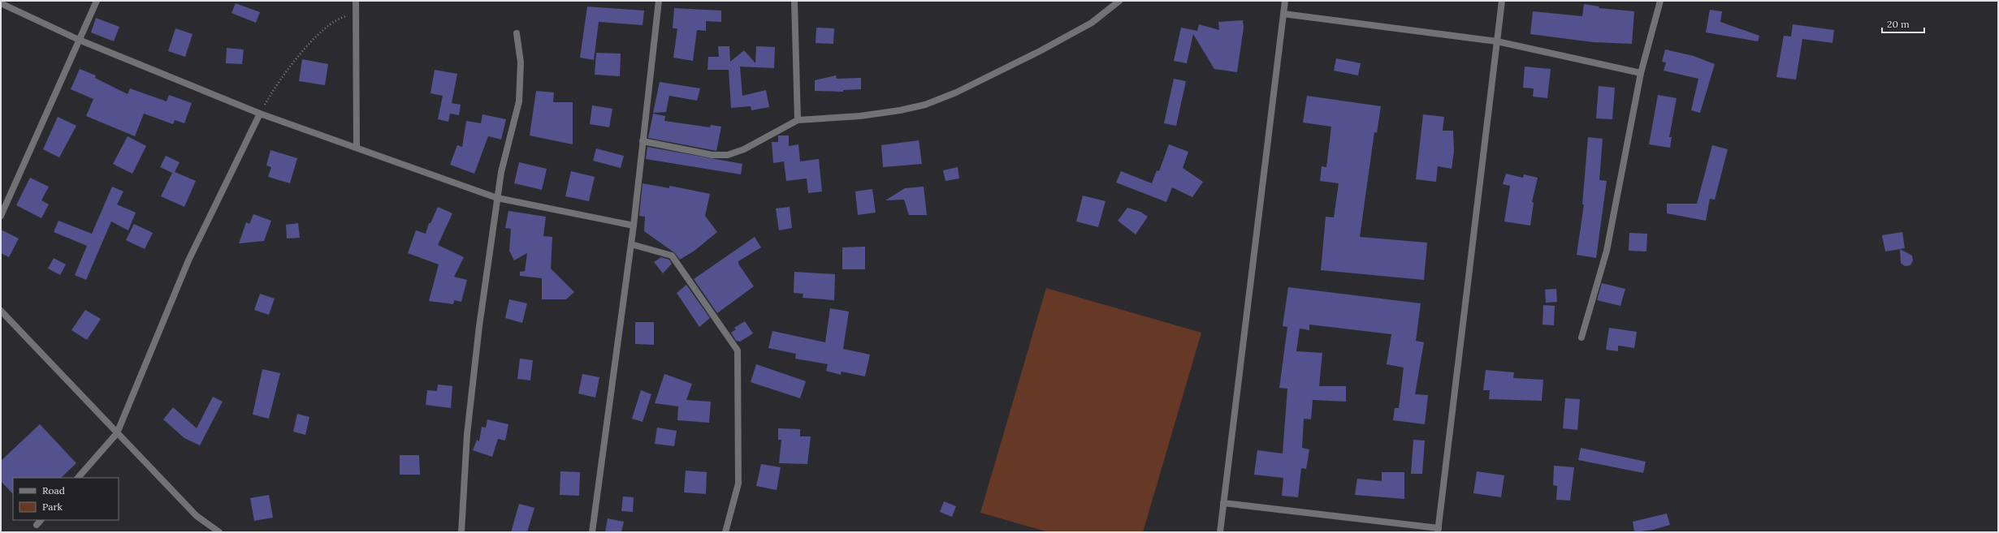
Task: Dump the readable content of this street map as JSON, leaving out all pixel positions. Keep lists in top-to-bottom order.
{
  "legend": ["Road", "Park"],
  "scale_bar": "20 m"
}
